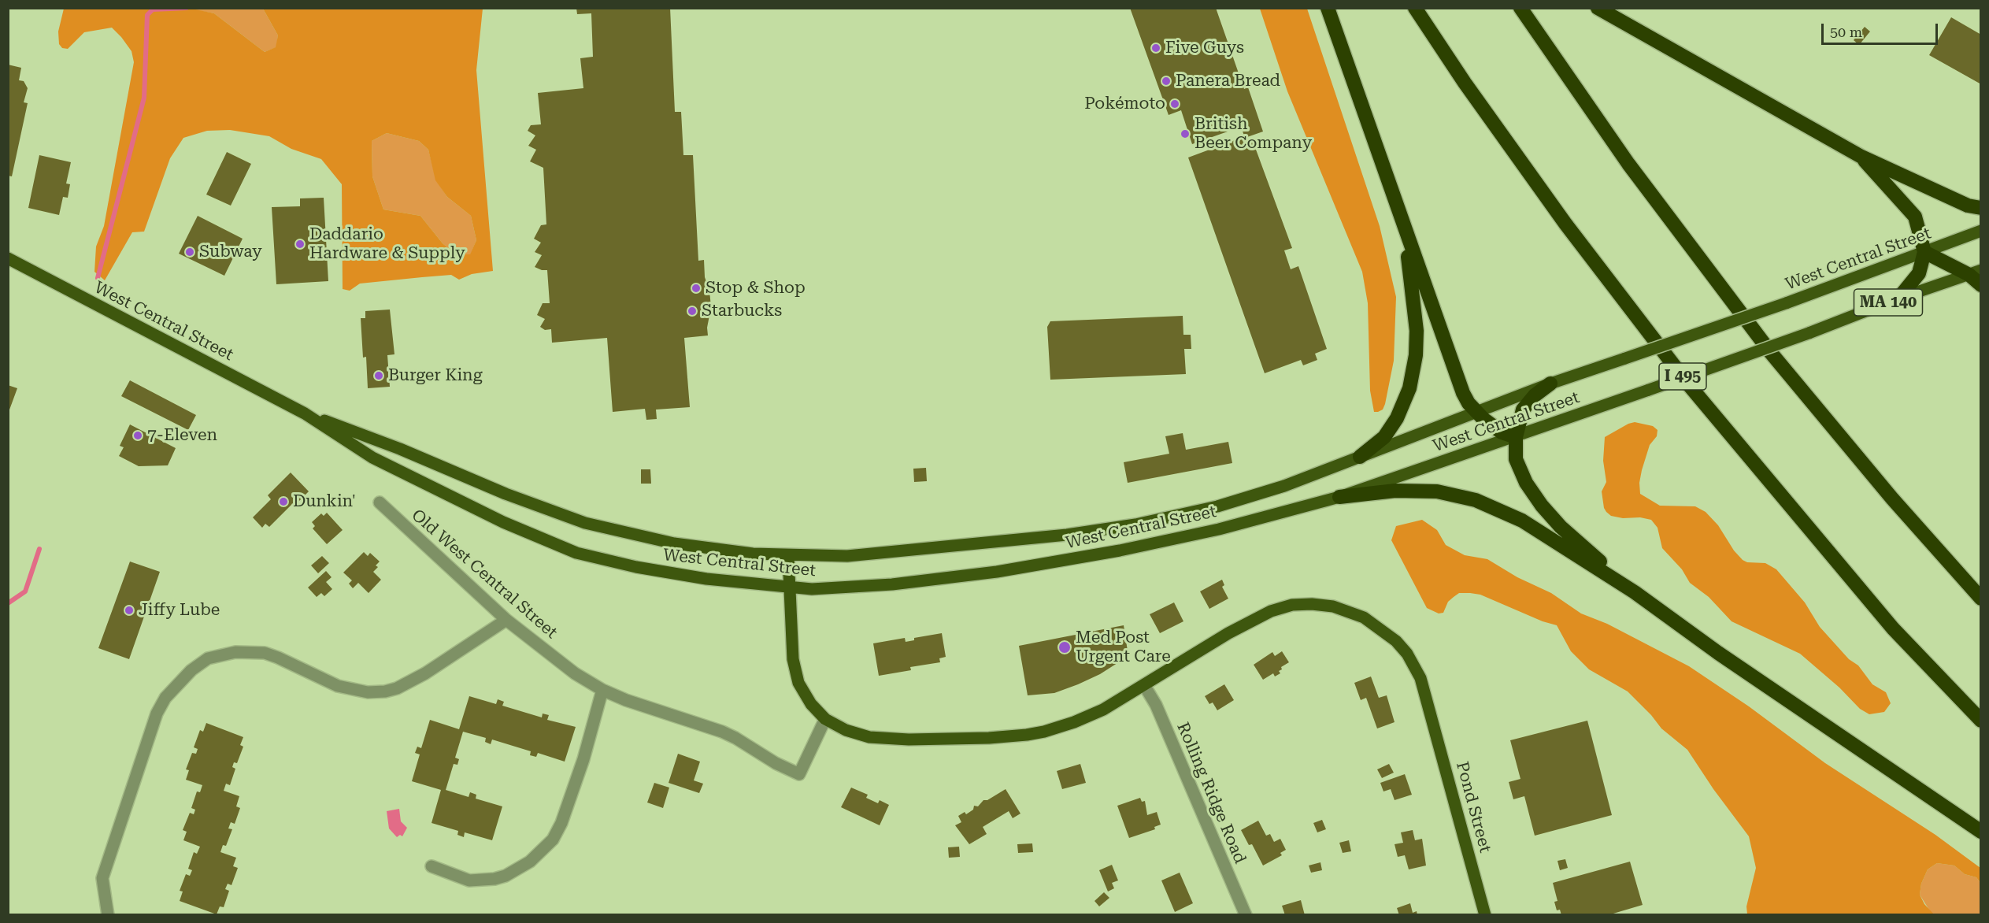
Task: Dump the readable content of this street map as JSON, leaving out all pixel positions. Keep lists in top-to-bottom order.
{
  "streets": {
    "highway": ["I 495"],
    "main road": ["West Central Street", "MA 140", "Pond Street"],
    "street": ["Old West Central Street", "Rolling Ridge Road"]
  },
  "crossings": [
    ["Rolling Ridge Road", "Pond Street"]
  ],
  "places": [
    "Five Guys",
    "Panera Bread",
    "Pokémoto",
    "British Beer Company",
    "Daddario Hardware & Supply",
    "Subway",
    "Stop & Shop",
    "Starbucks",
    "Burger King",
    "7-Eleven",
    "Dunkin'",
    "Jiffy Lube",
    "Med Post Urgent Care"
  ],
  "scale_bar": "50 m"
}
